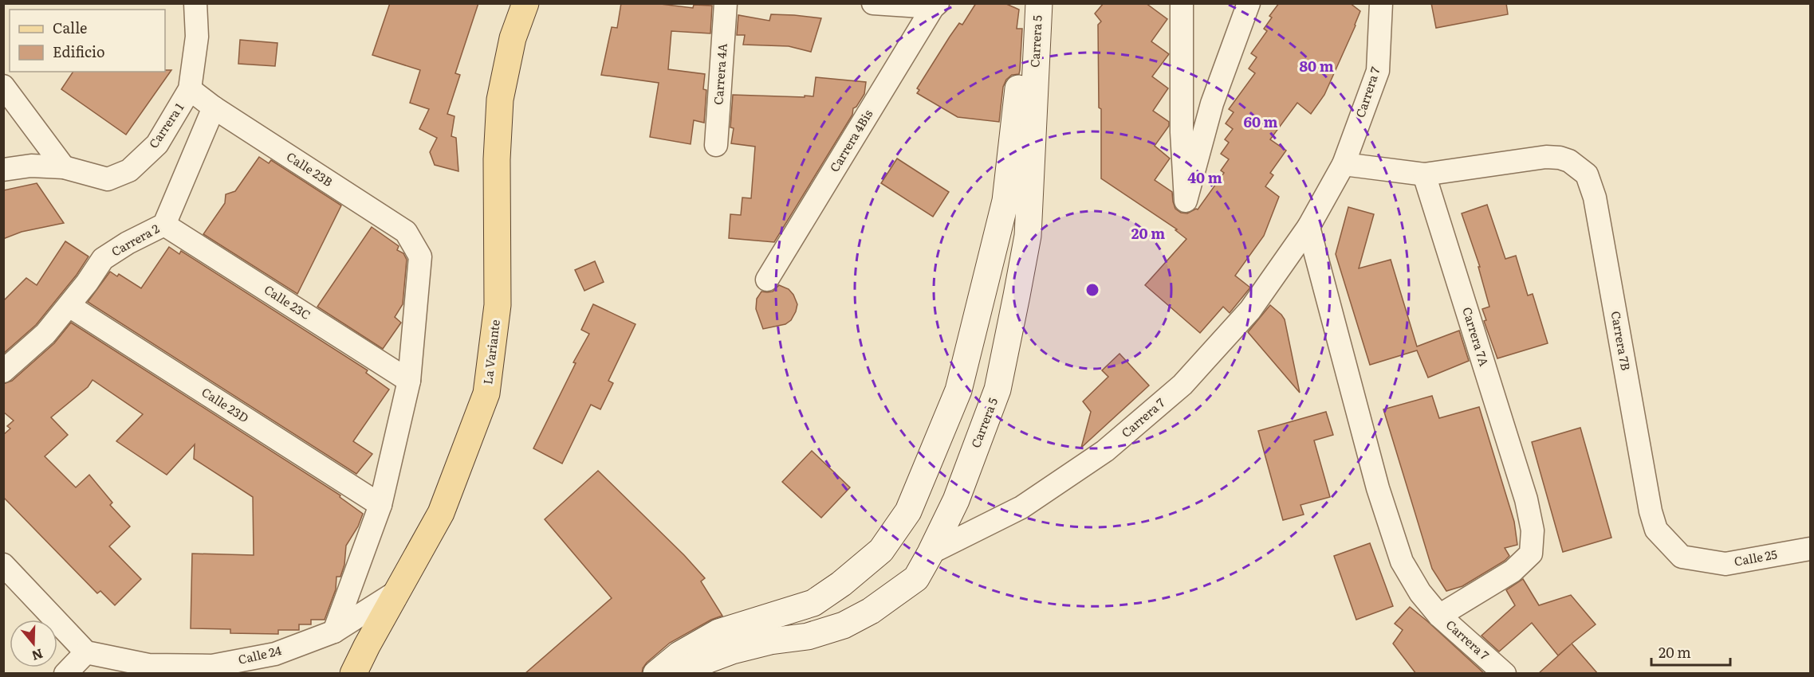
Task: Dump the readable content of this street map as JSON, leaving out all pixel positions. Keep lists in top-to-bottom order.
{
  "streets": {
    "main road": ["La Variante"],
    "street": [
      "Carrera 5",
      "Carrera 4A",
      "Carrera 7",
      "Carrera 1",
      "Carrera 4Bis",
      "Calle 23B",
      "Carrera 2",
      "Calle 23C",
      "Carrera 7A",
      "Carrera 7B",
      "Calle 23D",
      "Calle 25",
      "Calle 24"
    ]
  },
  "crossings": [
    ["Carrera 5", "Carrera 7"],
    ["Carrera 7", "Carrera 7A"],
    ["Carrera 1", "Calle 23B"],
    ["Calle 23B", "Carrera 2"],
    ["Calle 23B", "Calle 23C"],
    ["Carrera 2", "Calle 23C"],
    ["Carrera 2", "Calle 23D"],
    ["Carrera 7A", "Carrera 7B"],
    ["Carrera 7B", "Calle 25"],
    ["La Variante", "Calle 24"]
  ],
  "legend": ["Calle", "Edificio"],
  "scale_bar": "20 m",
  "north": "bottom",
  "rings": [
    "80 m",
    "60 m",
    "40 m",
    "20 m"
  ]
}
